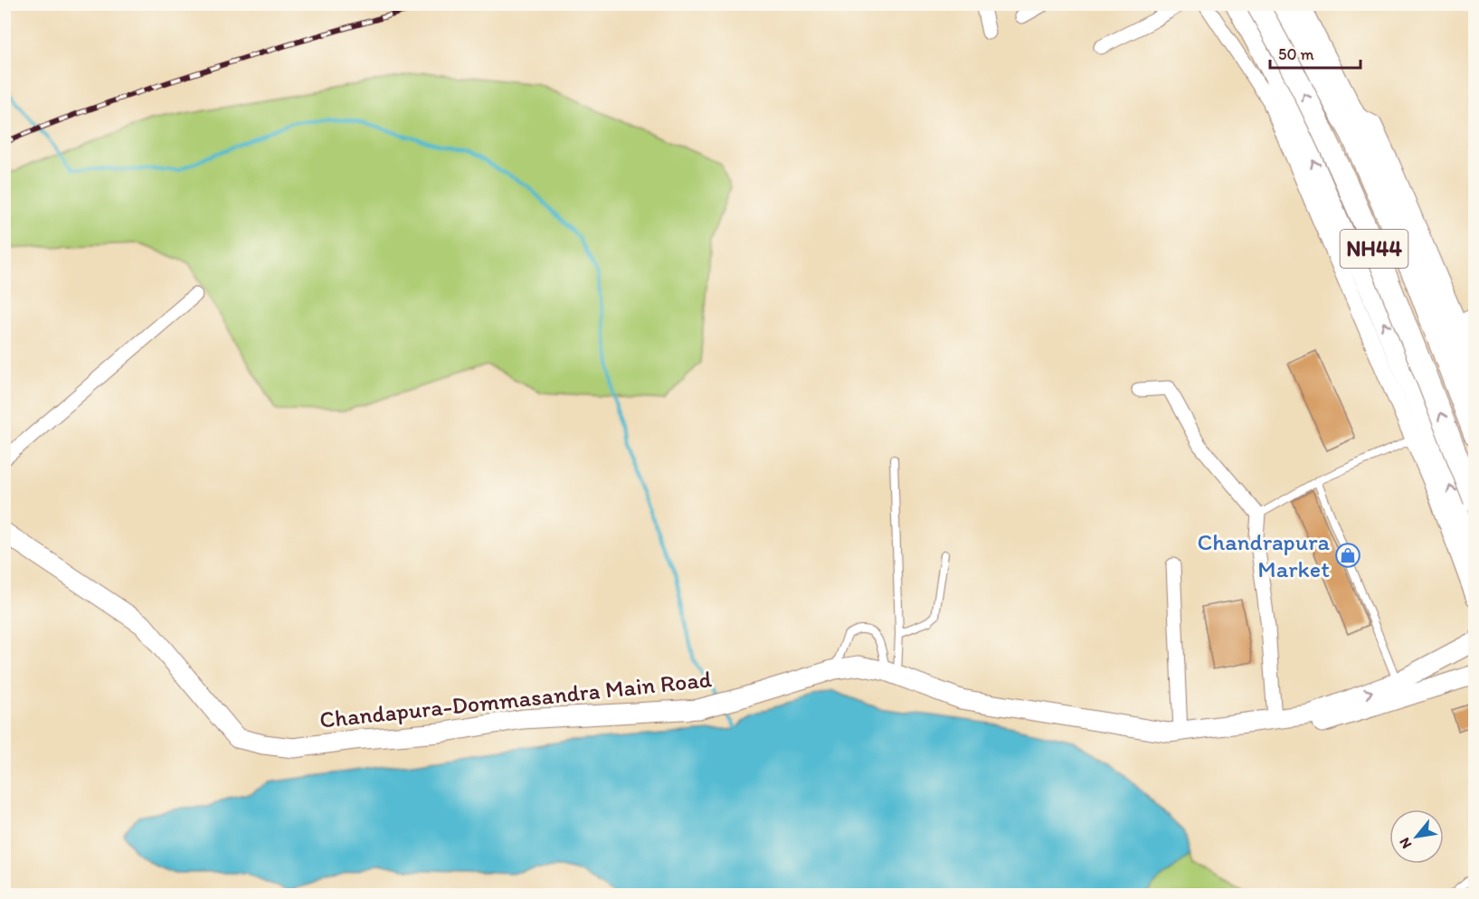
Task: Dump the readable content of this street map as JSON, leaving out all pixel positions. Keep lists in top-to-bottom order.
{
  "streets": {
    "highway": ["NH44"],
    "main road": ["Chandapura-Dommasandra Main Road"]
  },
  "places": {
    "shop": ["Chandrapura Market"]
  },
  "scale_bar": "50 m",
  "north": "bottom left"
}
